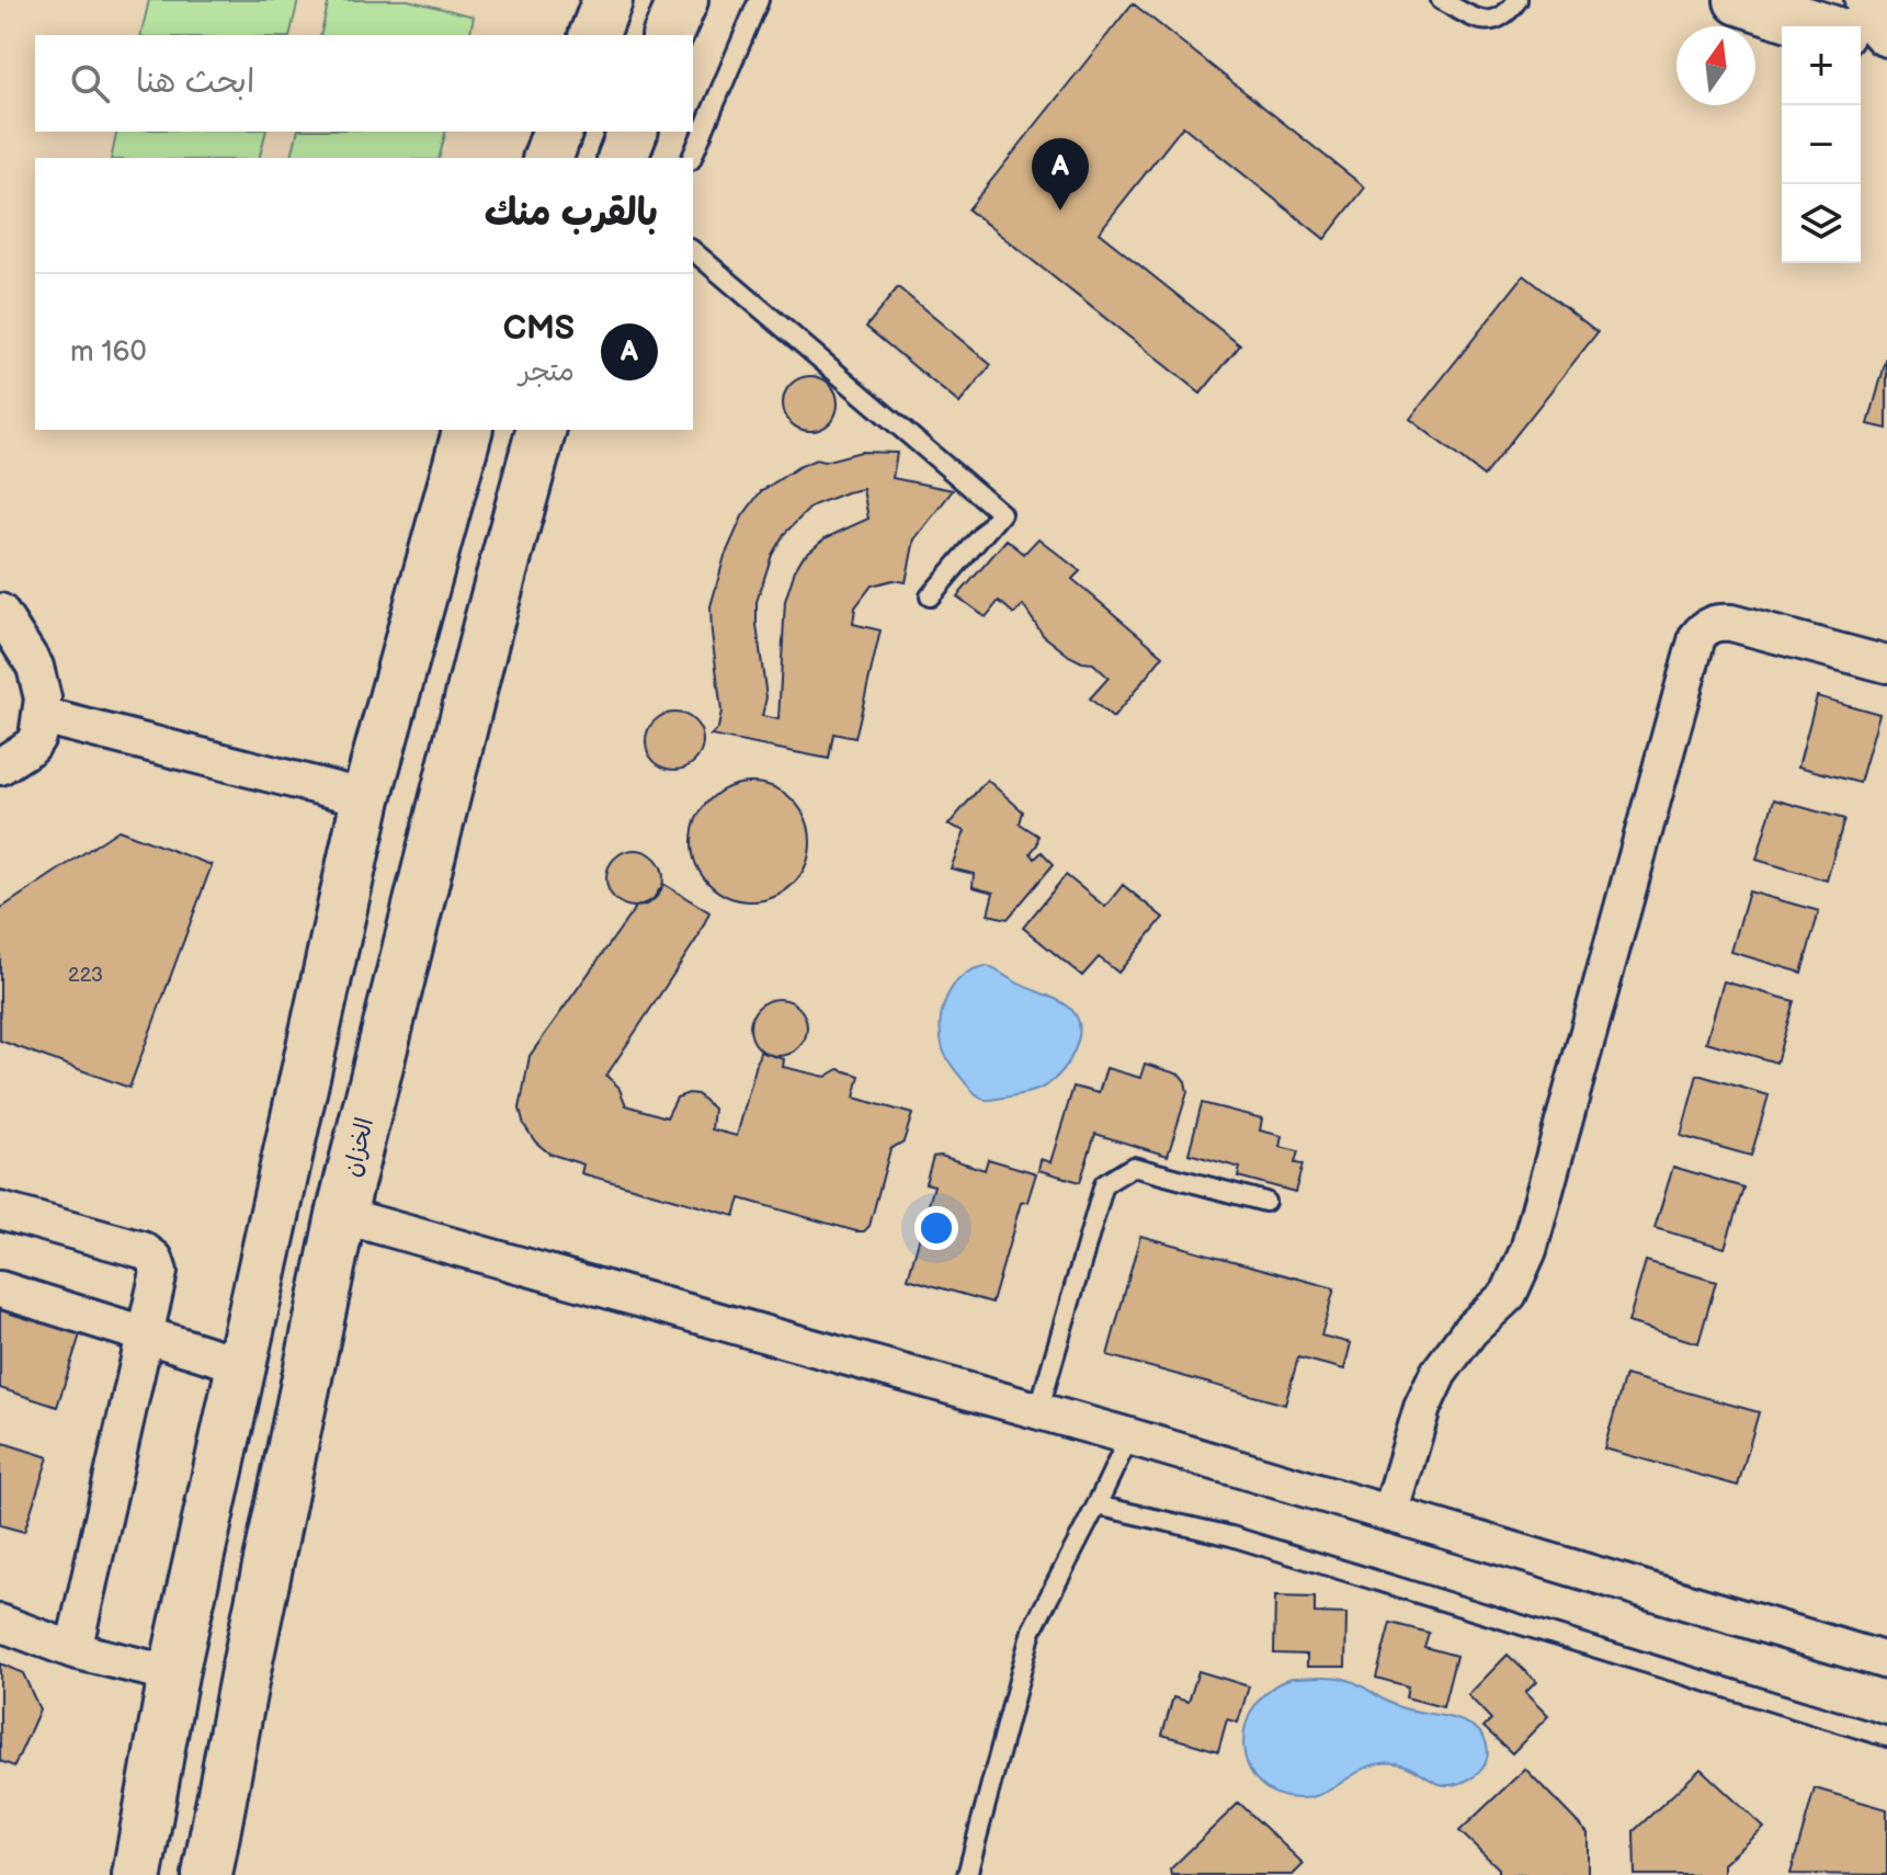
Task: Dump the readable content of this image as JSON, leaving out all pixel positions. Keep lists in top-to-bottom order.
{
  "streets": {
    "main road": ["الخزان"]
  },
  "house_numbers": ["223"],
  "north": "top",
  "page": {
    "map_buttons": ["+", "−"],
    "search": "ابحث هنا",
    "pins": "A",
    "heading": "بالقرب منك",
    "list": [
      {
        "mark": "A",
        "name": "CMS",
        "note": "متجر",
        "value": "160 m"
      }
    ]
  }
}
